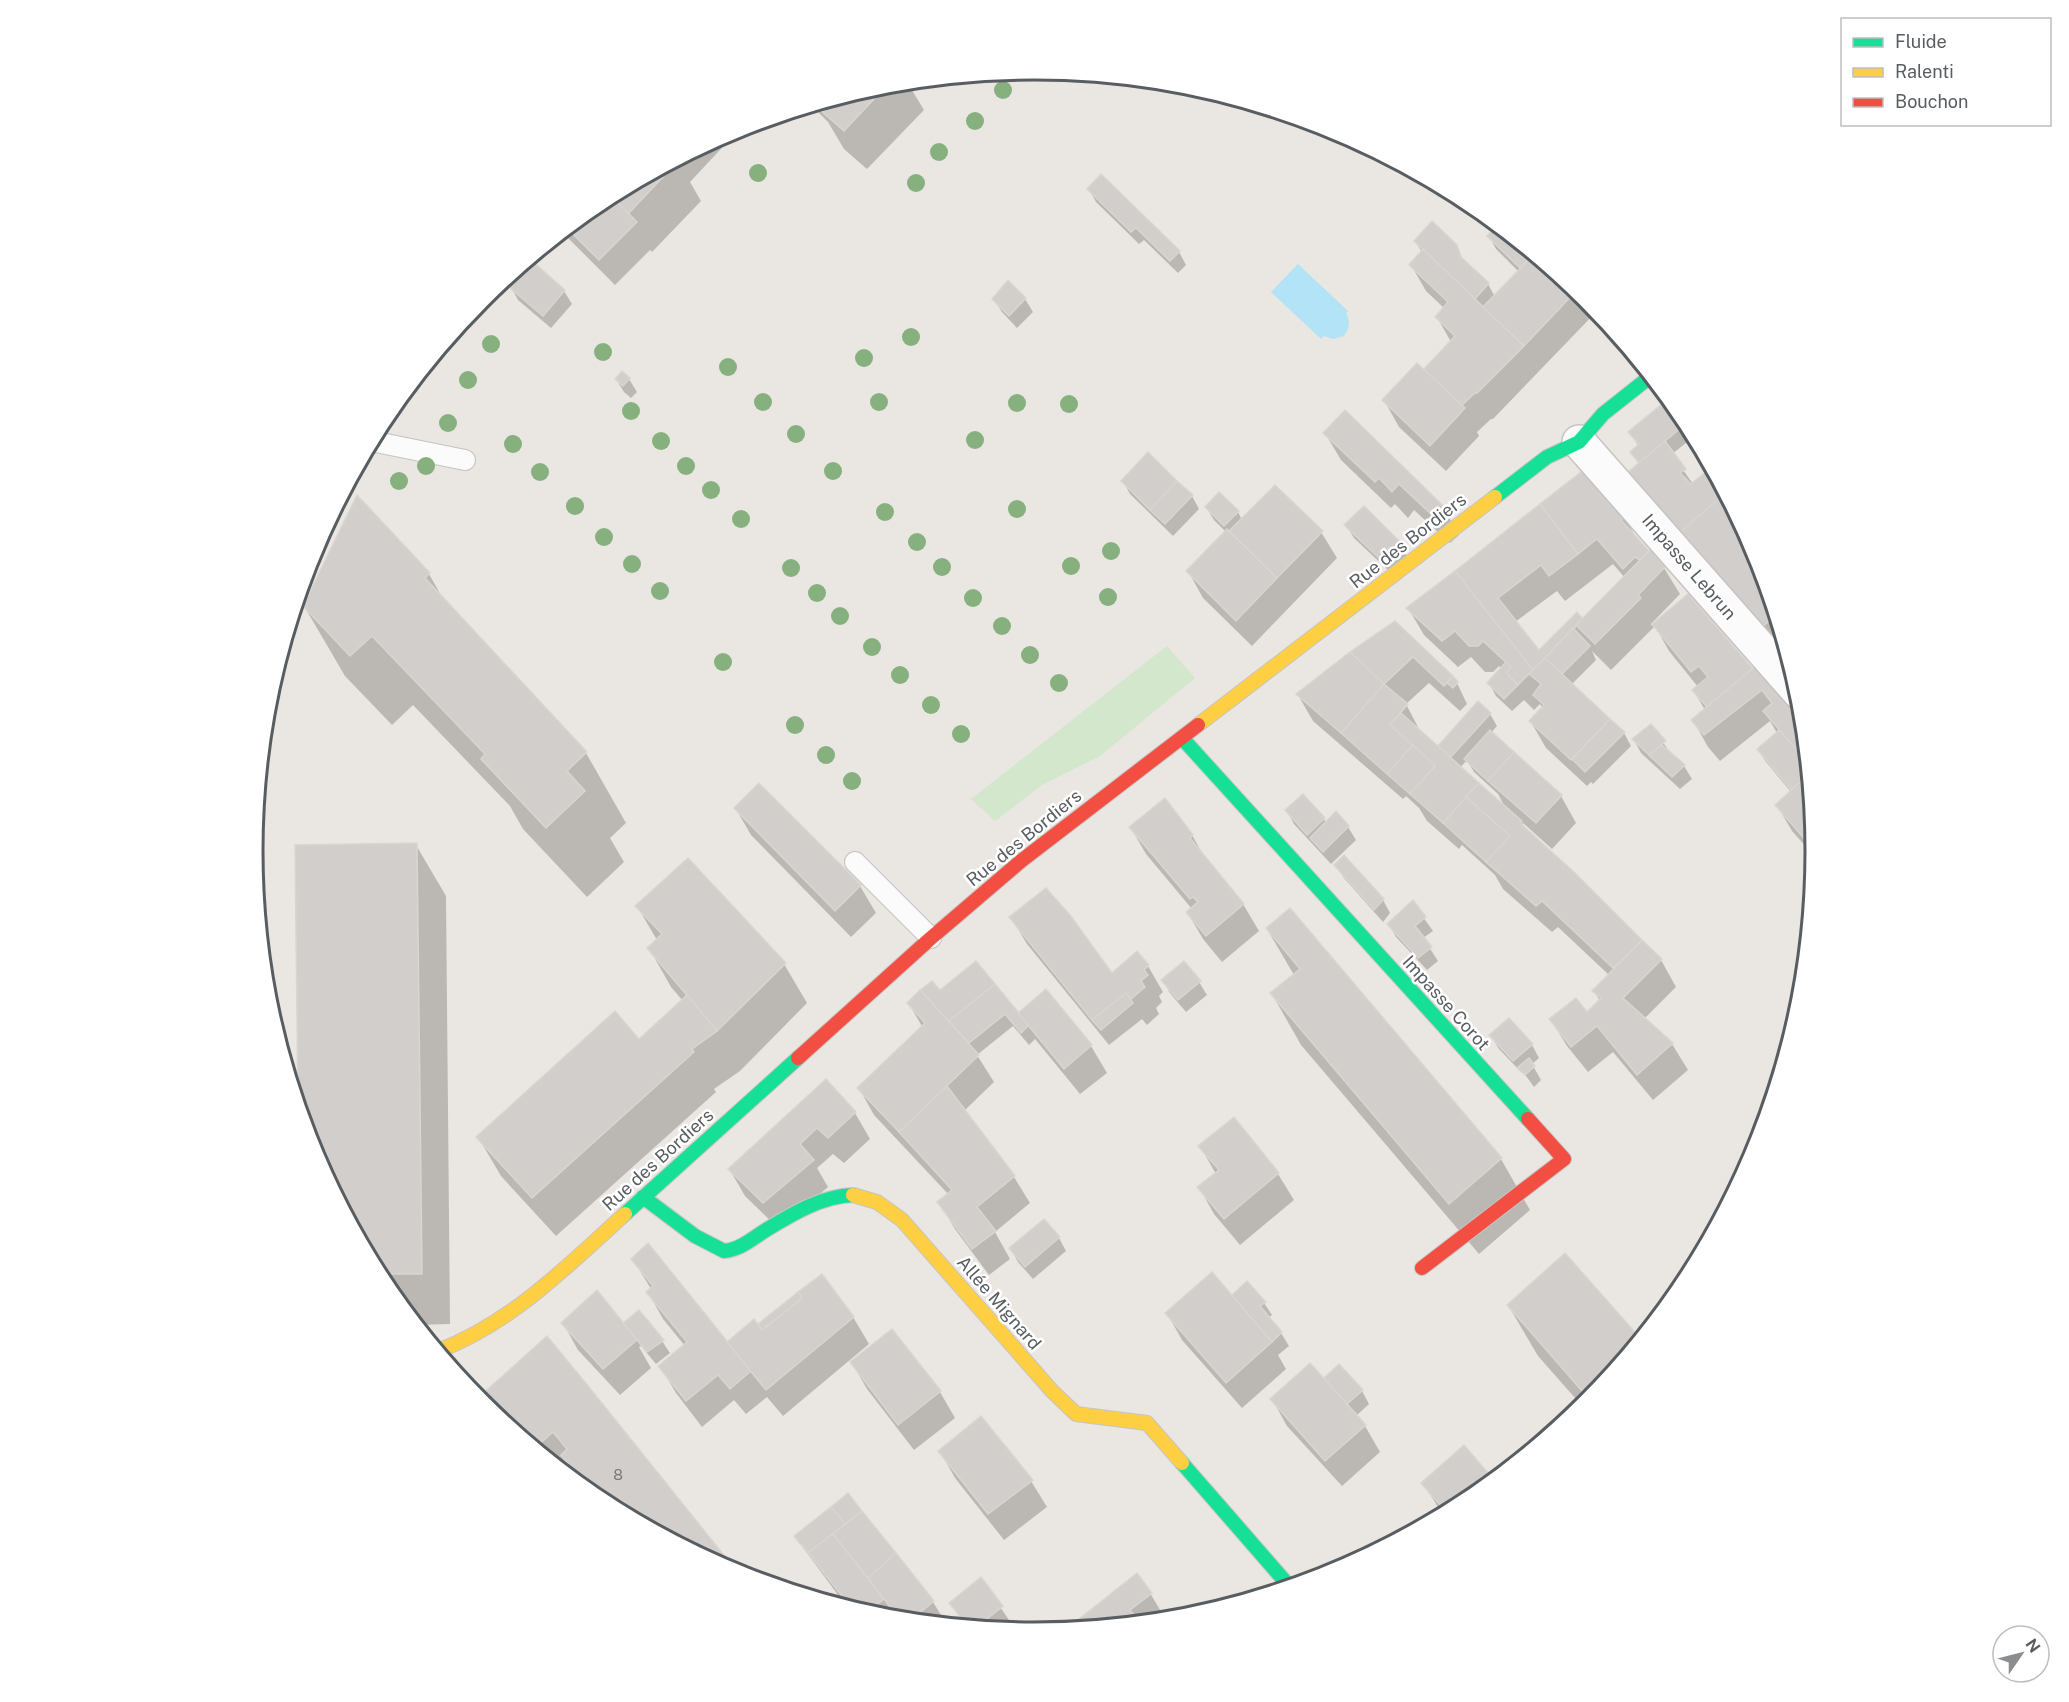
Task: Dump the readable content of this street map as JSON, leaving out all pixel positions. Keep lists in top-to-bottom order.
{
  "streets": {
    "street": [
      "Rue des Bordiers",
      "Impasse Lebrun",
      "Impasse Corot",
      "Allée Mignard"
    ]
  },
  "crossings": [
    ["Rue des Bordiers", "Impasse Lebrun"],
    ["Rue des Bordiers", "Impasse Corot"],
    ["Rue des Bordiers", "Allée Mignard"]
  ],
  "house_numbers": ["8"],
  "legend": ["Fluide", "Ralenti", "Bouchon"],
  "north": "top right"
}
